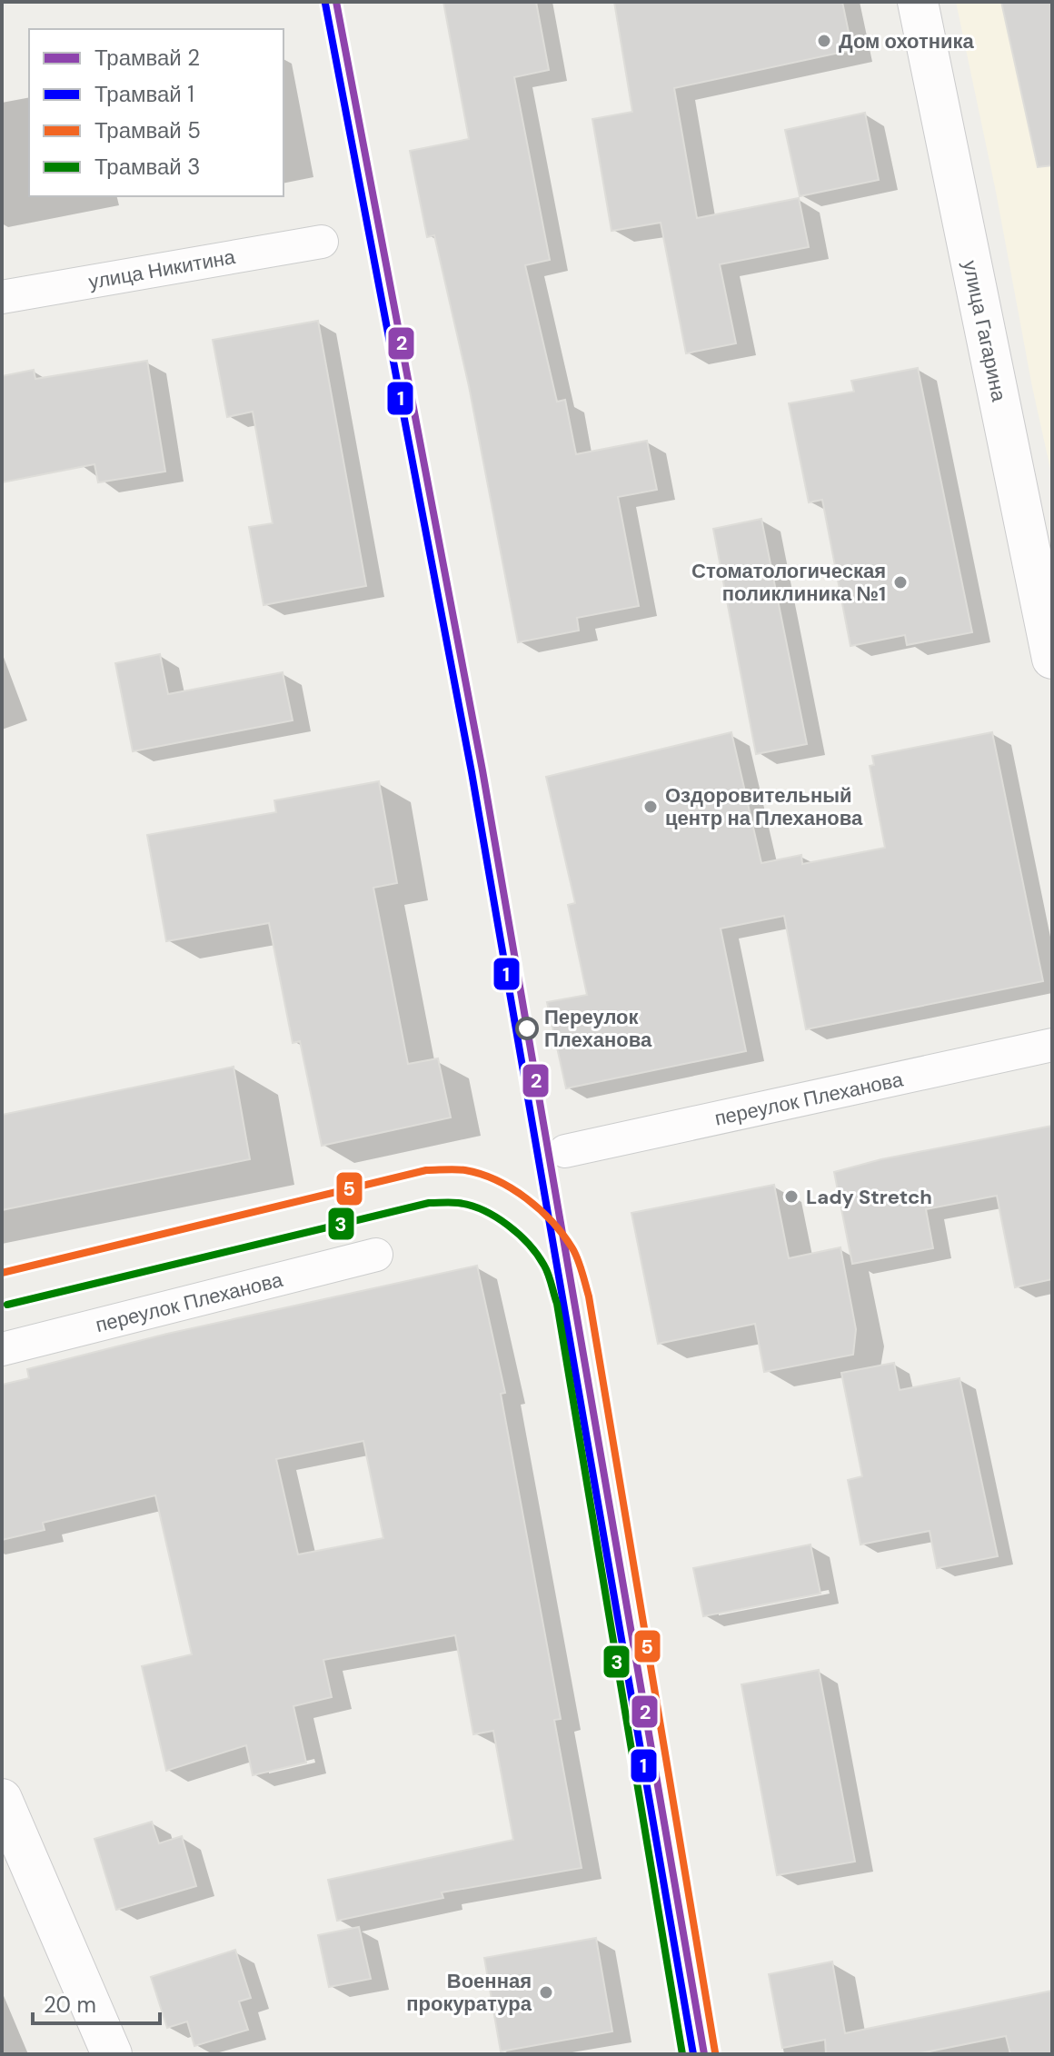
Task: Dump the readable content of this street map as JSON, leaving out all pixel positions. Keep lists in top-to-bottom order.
{
  "streets": {
    "main road": ["улица Гагарина"],
    "street": ["улица Никитина", "переулок Плеханова"]
  },
  "places": [
    "Дом охотника",
    "Стоматологическая поликлиника №1",
    "Оздоровительный центр на Плеханова",
    "Переулок Плеханова",
    "Lady Stretch",
    "Военная прокуратура"
  ],
  "lines": [
    "tram line 2",
    "tram line 1",
    "tram line 5",
    "tram line 3"
  ],
  "legend": [
    "Трамвай 2",
    "Трамвай 1",
    "Трамвай 5",
    "Трамвай 3"
  ],
  "scale_bar": "20 m"
}
